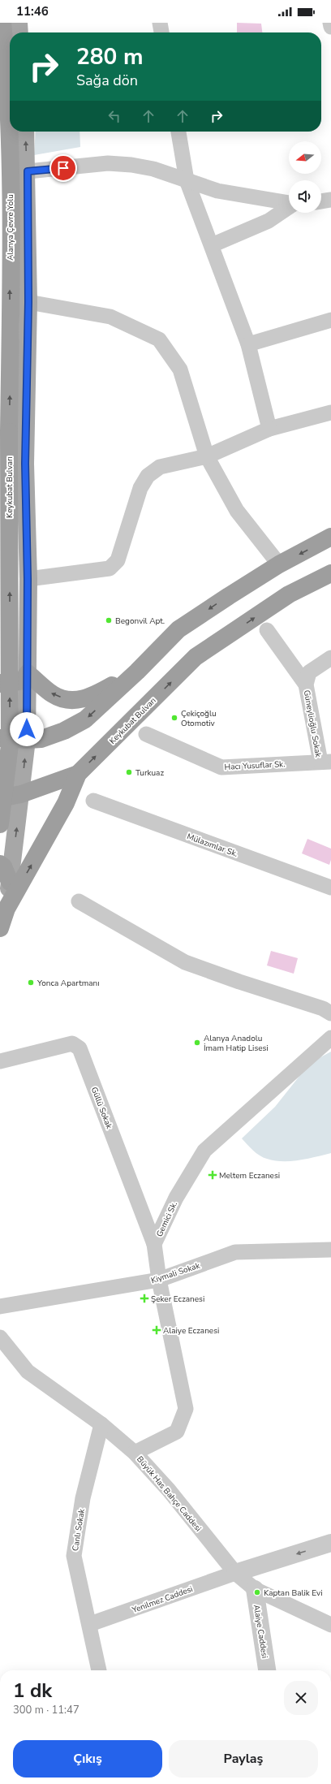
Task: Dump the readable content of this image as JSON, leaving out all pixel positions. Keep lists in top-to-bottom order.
{
  "streets": {
    "highway": ["Alanya Çevre Yolu", "Keykubat Bulvarı"],
    "street": [
      "Güneylioğlu Sokak",
      "Hacı Yusuflar Sk.",
      "Mülazımlar Sk.",
      "Güllü Sokak",
      "Gemici Sk.",
      "Kiymali Sokak",
      "Büyük Has Bahçe Caddesi",
      "Canlı Sokak",
      "Yenilmez Caddesi",
      "Alaiye Caddesi"
    ]
  },
  "crossings": [
    ["Alanya Çevre Yolu", "Keykubat Bulvarı"],
    ["Güneylioğlu Sokak", "Hacı Yusuflar Sk."],
    ["Güllü Sokak", "Gemici Sk."],
    ["Gemici Sk.", "Kiymali Sokak"],
    ["Gemici Sk.", "Büyük Has Bahçe Caddesi"],
    ["Büyük Has Bahçe Caddesi", "Canlı Sokak"],
    ["Büyük Has Bahçe Caddesi", "Yenilmez Caddesi"],
    ["Büyük Has Bahçe Caddesi", "Alaiye Caddesi"],
    ["Canlı Sokak", "Yenilmez Caddesi"]
  ],
  "one_way": ["Alanya Çevre Yolu", "Keykubat Bulvarı"],
  "places": {
    "other": [
      "Begonvil Apt.",
      "Çekiçoğlu Otomotiv",
      "Turkuaz",
      "Yonca Apartmanı",
      "Alanya Anadolu İmam Hatip Lisesi",
      "Kaptan Balik Evi"
    ],
    "health": ["Meltem Eczanesi", "Şeker Eczanesi", "Alaiye Eczanesi"]
  },
  "north": "left",
  "page": {
    "status": "11:46",
    "turn": ["280 m", "Sağa dön"],
    "heading": ["1 dk", "300 m · 11:47"],
    "buttons": ["Çıkış", "Paylaş"]
  }
}
